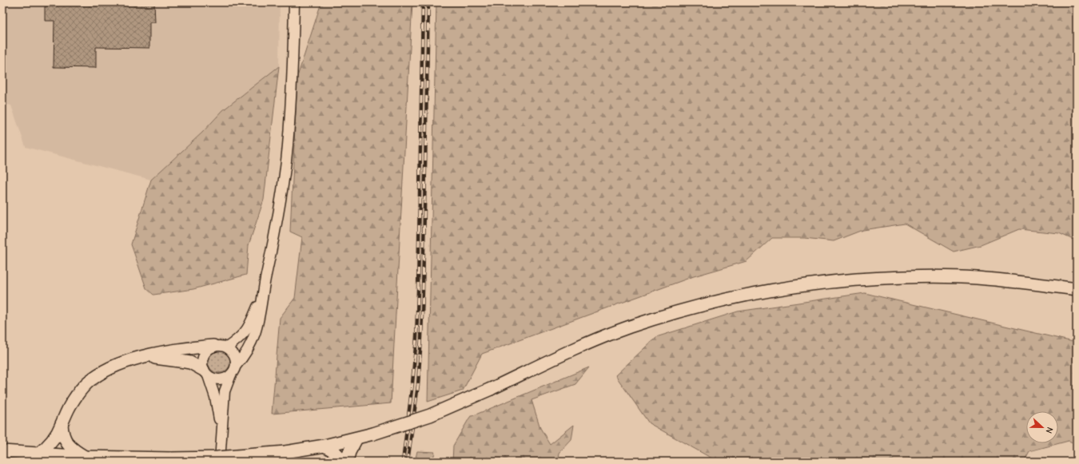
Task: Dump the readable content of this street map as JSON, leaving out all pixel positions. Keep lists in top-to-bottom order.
{
  "north": "right"
}
